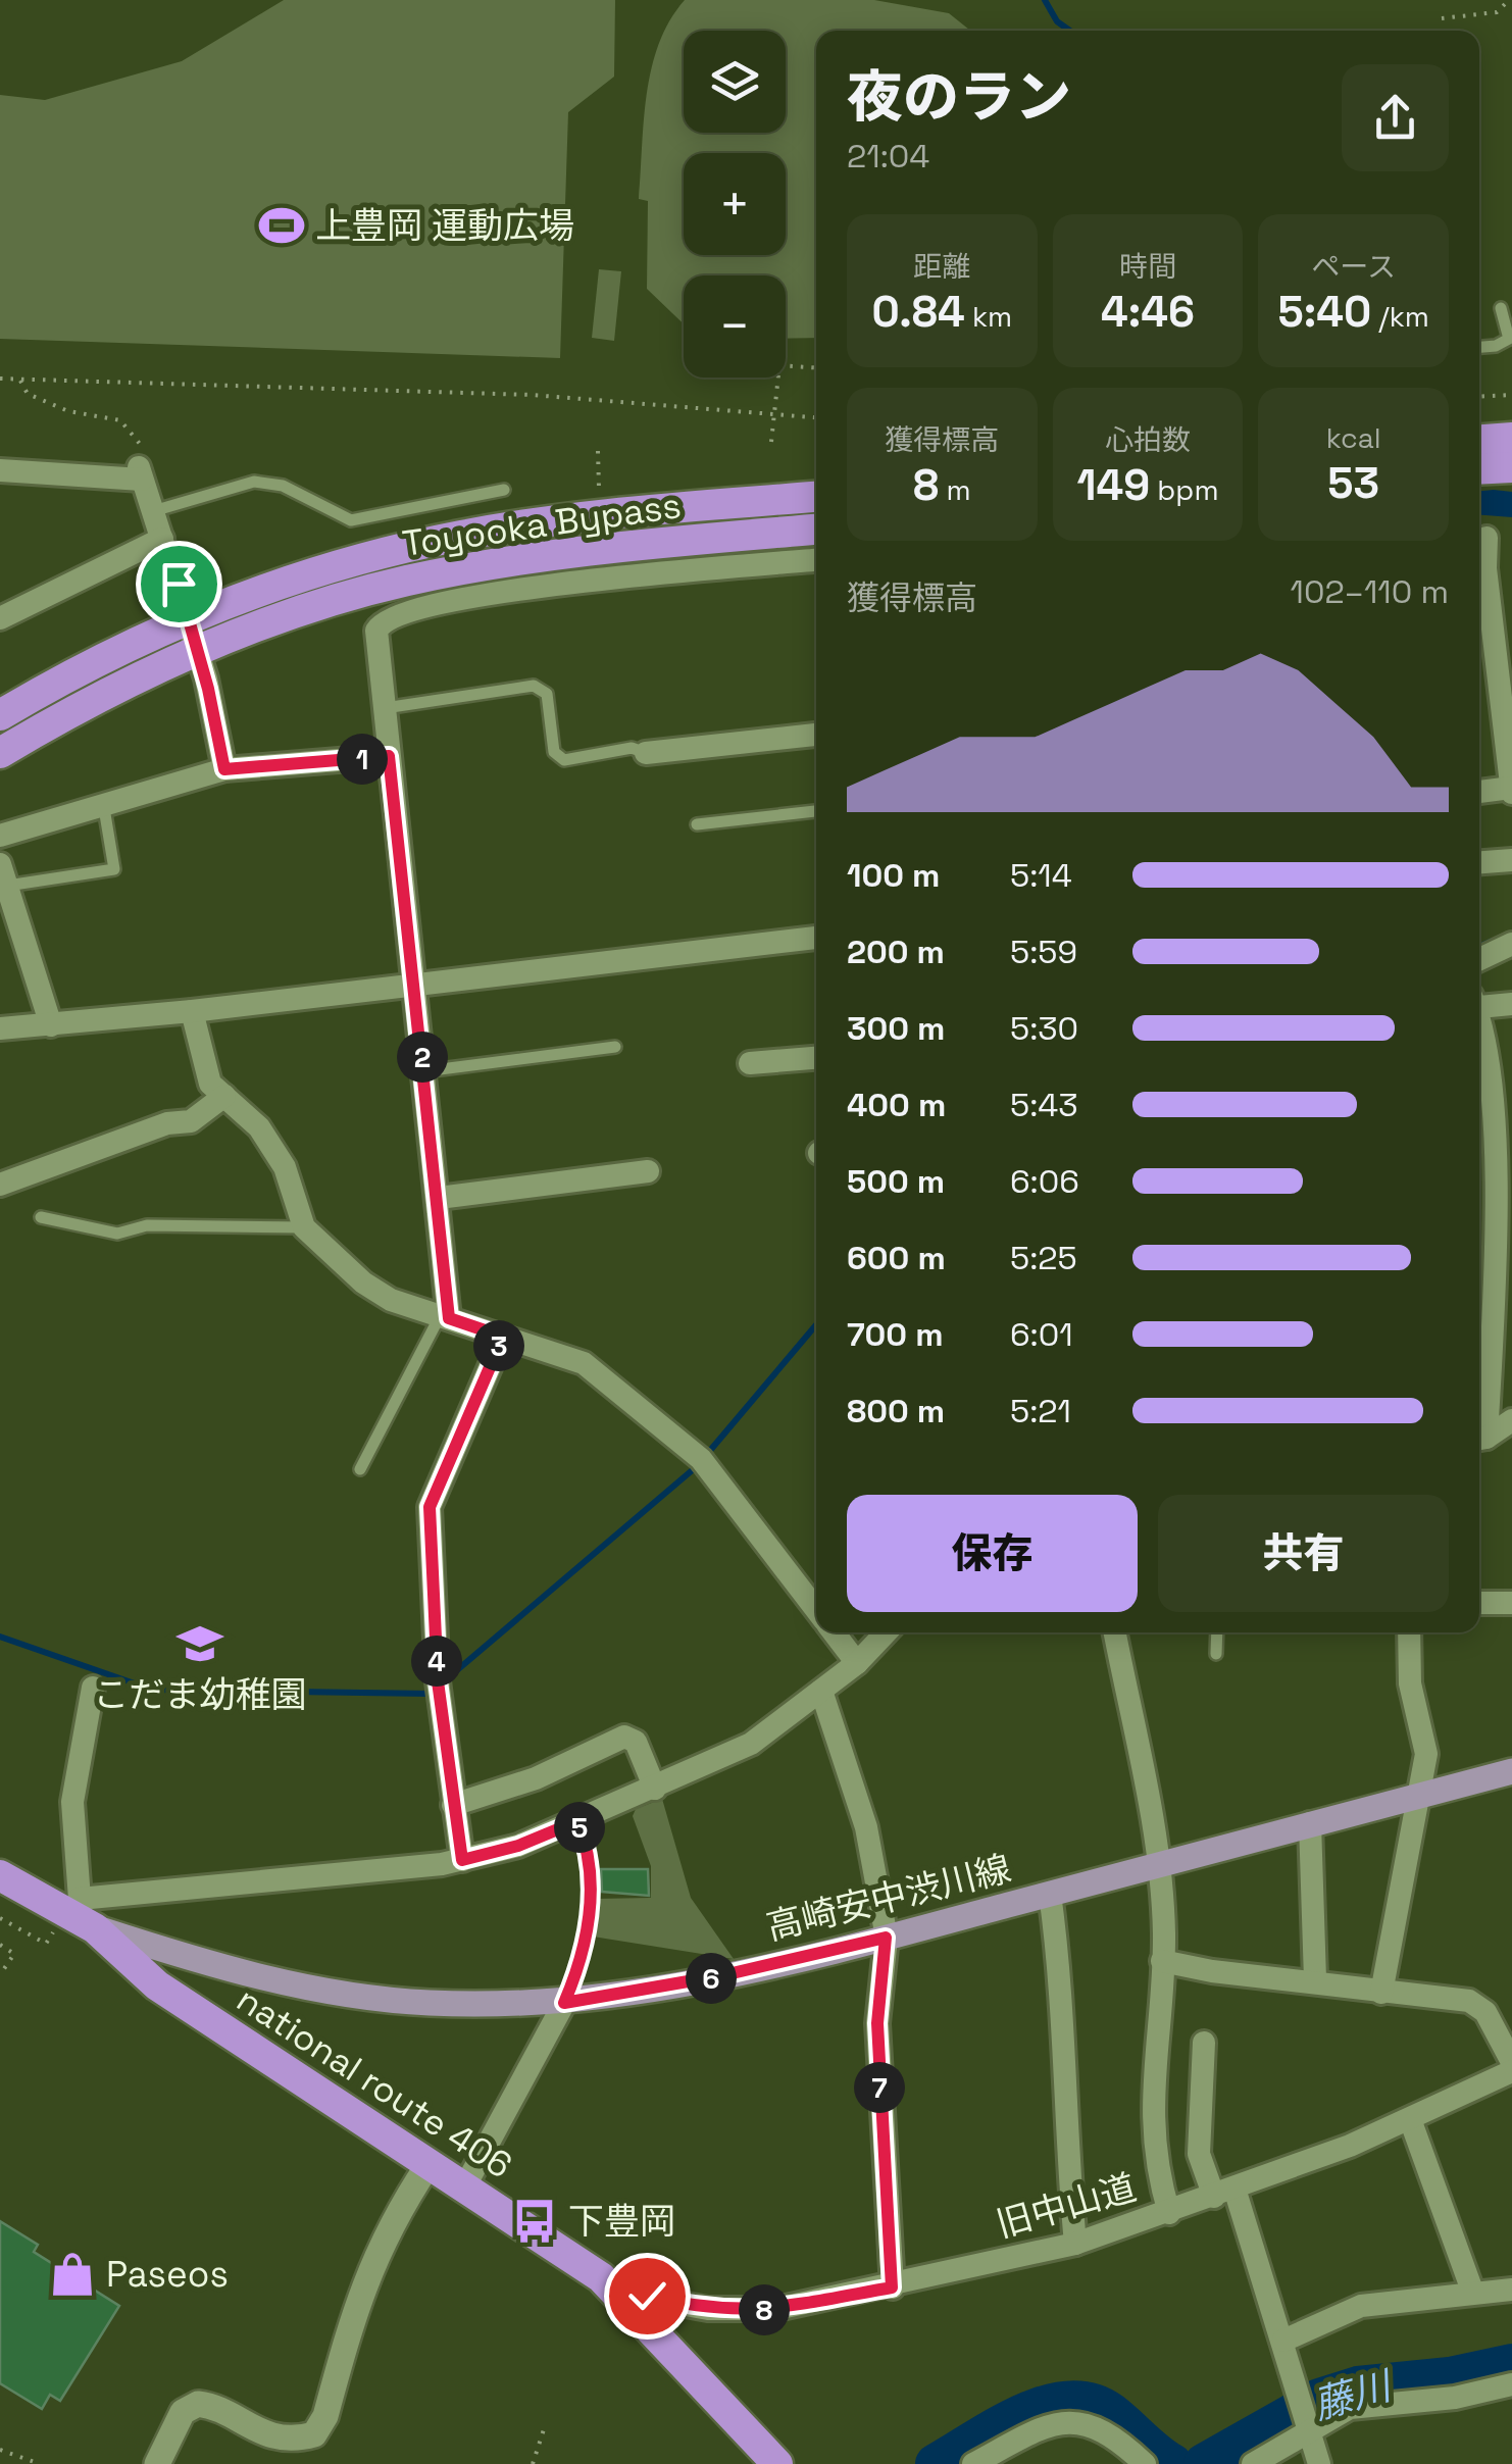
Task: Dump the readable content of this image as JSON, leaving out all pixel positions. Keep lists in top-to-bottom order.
{
  "streets": {
    "highway": ["Toyooka Bypass", "national route 406"],
    "main road": ["高崎安中渋川線"],
    "street": ["旧中山道"]
  },
  "crossings": [
    ["高崎安中渋川線", "national route 406"],
    ["national route 406", "旧中山道"]
  ],
  "water": ["藤川"],
  "places": {
    "sports": ["上豊岡 運動広場"],
    "school or university": ["こだま幼稚園"],
    "bus stop": ["下豊岡"],
    "shop": ["Paseos"]
  },
  "page": {
    "map_buttons": ["+", "−"],
    "heading": ["夜のラン", "21:04"],
    "stats": [
      ["距離", "0.84 km"],
      ["時間", "4:46"],
      ["ペース", "5:40 /km"],
      ["獲得標高", "8 m"],
      ["心拍数", "149 bpm"],
      ["kcal", "53"]
    ],
    "chart": ["獲得標高", "102–110 m"],
    "pins": [
      "1",
      "2",
      "3",
      "4",
      "5",
      "6",
      "7",
      "8"
    ],
    "list": [
      {
        "name": "100 m",
        "note": "5:14"
      },
      {
        "name": "200 m",
        "note": "5:59"
      },
      {
        "name": "300 m",
        "note": "5:30"
      },
      {
        "name": "400 m",
        "note": "5:43"
      },
      {
        "name": "500 m",
        "note": "6:06"
      },
      {
        "name": "600 m",
        "note": "5:25"
      },
      {
        "name": "700 m",
        "note": "6:01"
      },
      {
        "name": "800 m",
        "note": "5:21"
      }
    ],
    "buttons": ["保存", "共有"]
  }
}
